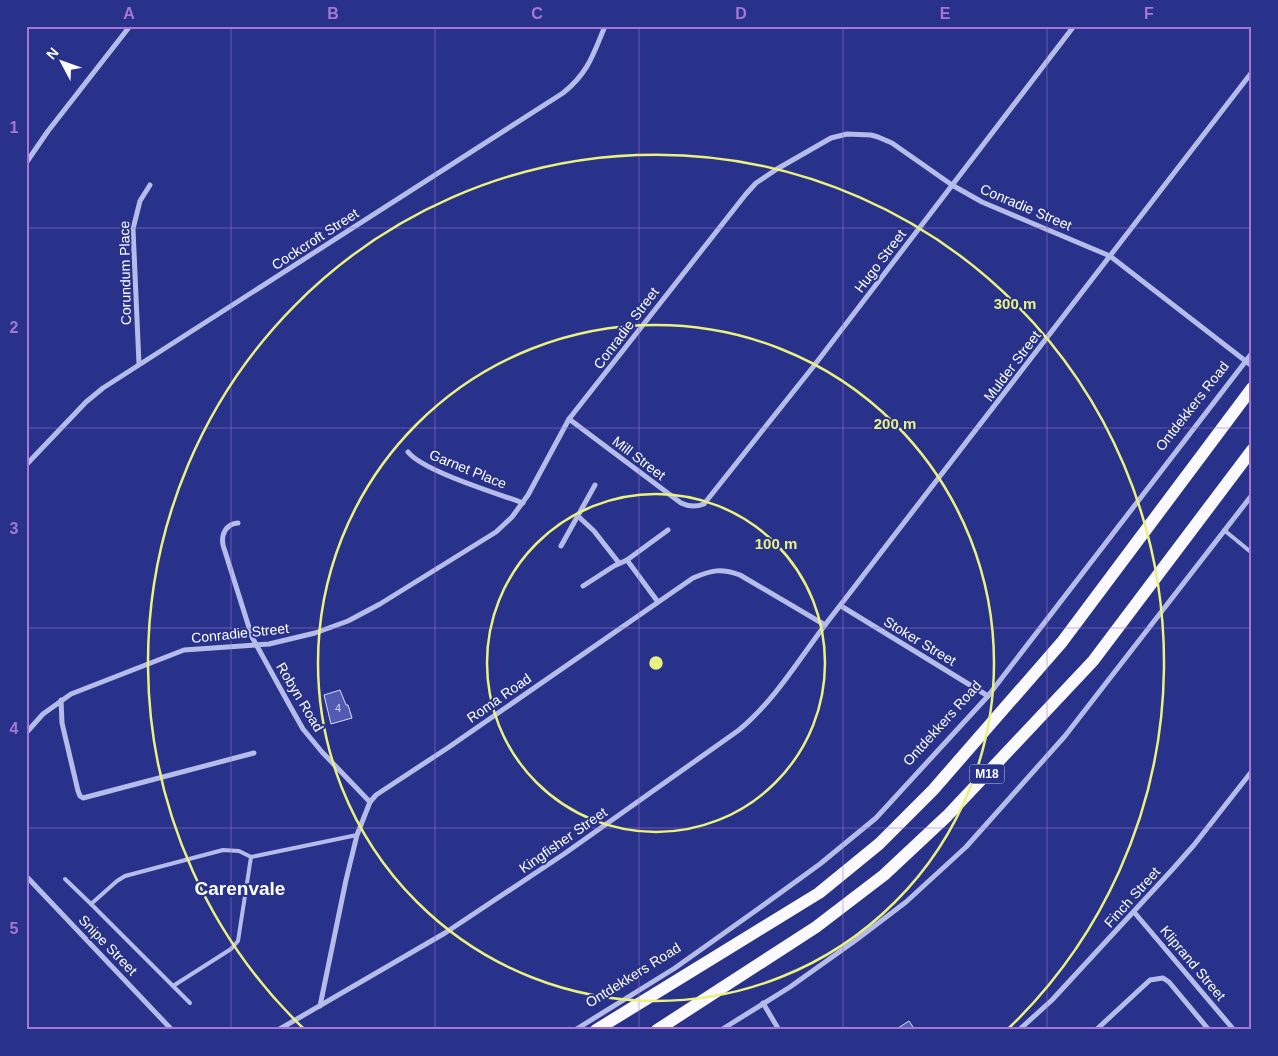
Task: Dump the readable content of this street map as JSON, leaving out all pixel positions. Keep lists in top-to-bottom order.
{
  "streets": {
    "main road": ["Ontdekkers Road", "M18"],
    "street": [
      "Conradie Street",
      "Cockcroft Street",
      "Hugo Street",
      "Corundum Place",
      "Mulder Street",
      "Mill Street",
      "Garnet Place",
      "Stoker Street",
      "Robyn Road",
      "Roma Road",
      "Kingfisher Street",
      "Finch Street",
      "Snipe Street",
      "Kliprand Street"
    ]
  },
  "crossings": [
    ["Conradie Street", "Hugo Street"],
    ["Conradie Street", "Mulder Street"],
    ["Conradie Street", "Ontdekkers Road"],
    ["Conradie Street", "Mill Street"],
    ["Conradie Street", "Garnet Place"],
    ["Conradie Street", "Robyn Road"],
    ["Cockcroft Street", "Corundum Place"],
    ["Hugo Street", "Mill Street"],
    ["Mulder Street", "Stoker Street"],
    ["Mulder Street", "Roma Road"],
    ["Mulder Street", "Kingfisher Street"],
    ["Ontdekkers Road", "Stoker Street"],
    ["Robyn Road", "Roma Road"],
    ["Roma Road", "Kingfisher Street"],
    ["Finch Street", "Kliprand Street"]
  ],
  "districts": ["Carenvale"],
  "house_numbers": ["4"],
  "north": "top left",
  "grid": {
    "columns": [
      "A",
      "B",
      "C",
      "D",
      "E",
      "F"
    ],
    "rows": [
      "1",
      "2",
      "3",
      "4",
      "5"
    ]
  },
  "rings": ["300 m", "200 m", "100 m"]
}
